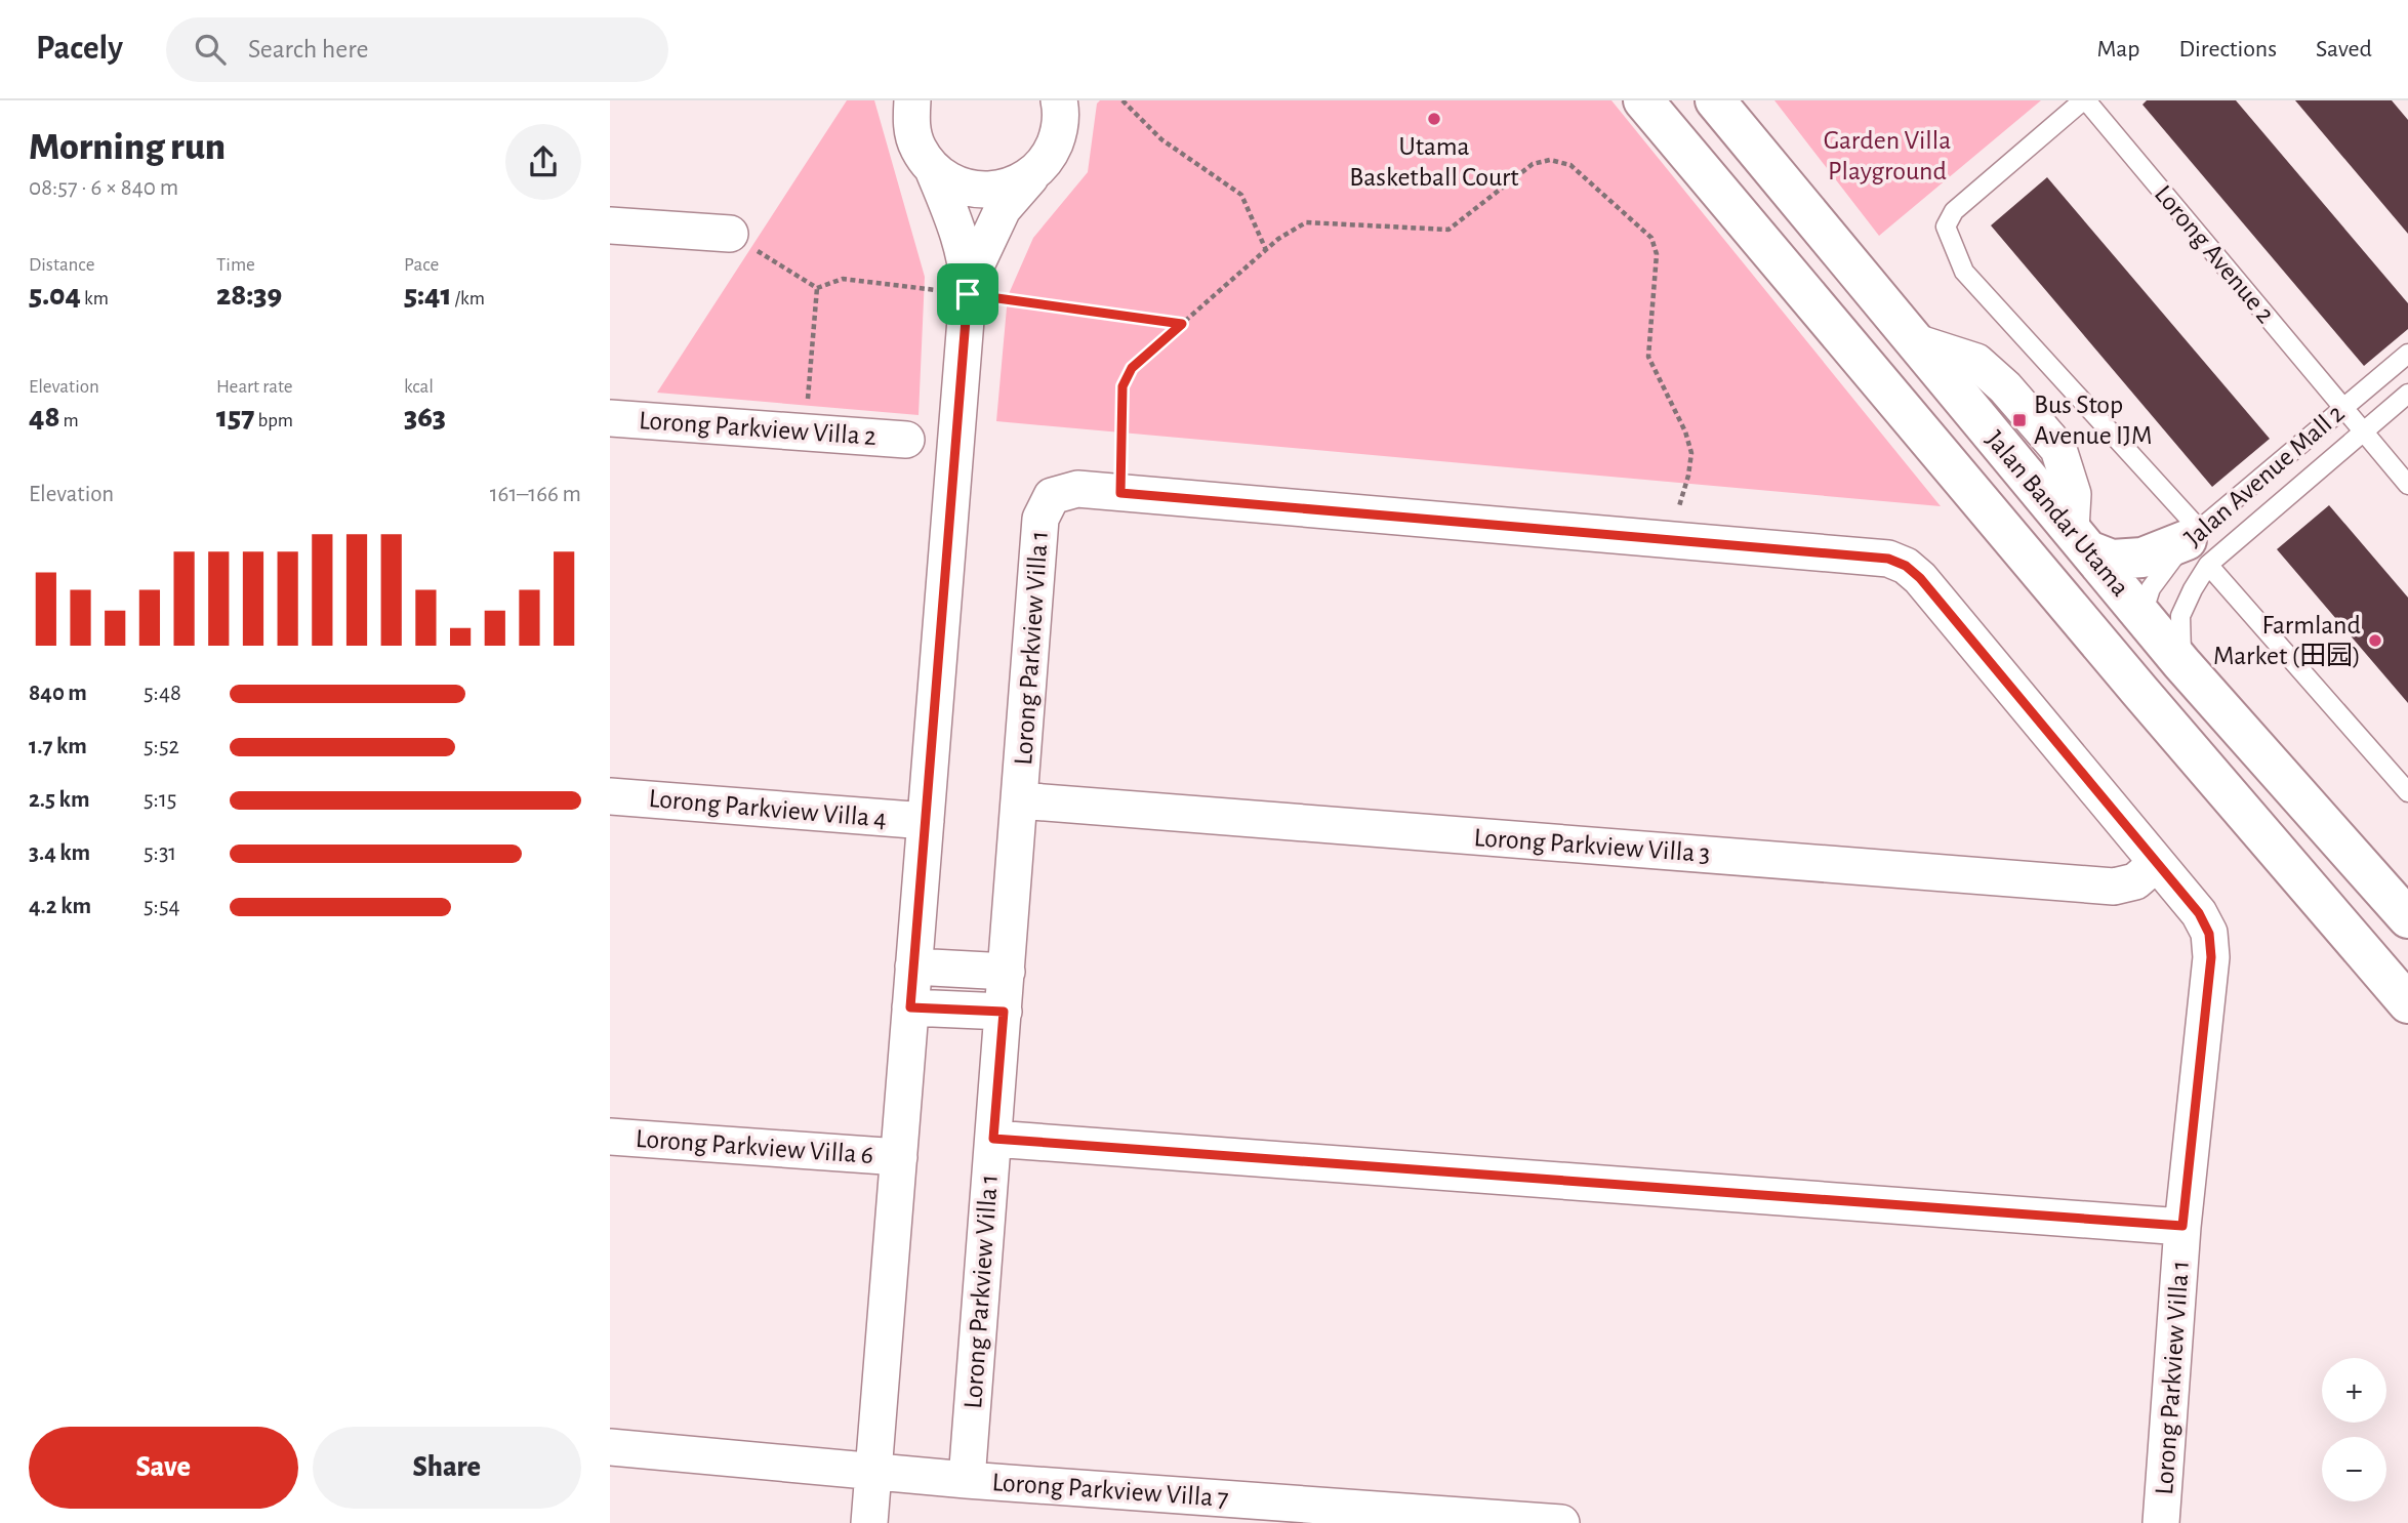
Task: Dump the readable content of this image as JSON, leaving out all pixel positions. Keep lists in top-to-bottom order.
{
  "streets": {
    "street": [
      "Lorong Parkview Villa 2",
      "Jalan Bandar Utama",
      "Lorong Parkview Villa 1",
      "Lorong Parkview Villa 4",
      "Lorong Parkview Villa 3",
      "Lorong Parkview Villa 6",
      "Lorong Parkview Villa 7"
    ],
    "lane": ["Lorong Avenue 2", "Jalan Avenue Mall 2"]
  },
  "crossings": [
    ["Lorong Avenue 2", "Jalan Avenue Mall 2"],
    ["Jalan Avenue Mall 2", "Jalan Bandar Utama"],
    ["Lorong Parkview Villa 1", "Lorong Parkview Villa 3"],
    ["Lorong Parkview Villa 1", "Lorong Parkview Villa 7"]
  ],
  "parks": ["Garden Villa Playground"],
  "places": {
    "other": ["Utama Basketball Court", "Farmland Market (田园)"],
    "transit": ["Bus Stop Avenue IJM"]
  },
  "page": {
    "header": "Pacely",
    "search": "Search here",
    "nav": ["Map", "Directions", "Saved"],
    "heading": ["Morning run", "08:57 · 6 × 840 m"],
    "stats": [
      ["Distance", "5.04 km"],
      ["Time", "28:39"],
      ["Pace", "5:41 /km"],
      ["Elevation", "48 m"],
      ["Heart rate", "157 bpm"],
      ["kcal", "363"]
    ],
    "chart": ["Elevation", "161–166 m"],
    "list": [
      {
        "name": "840 m",
        "note": "5:48"
      },
      {
        "name": "1.7 km",
        "note": "5:52"
      },
      {
        "name": "2.5 km",
        "note": "5:15"
      },
      {
        "name": "3.4 km",
        "note": "5:31"
      },
      {
        "name": "4.2 km",
        "note": "5:54"
      }
    ],
    "map_buttons": ["+", "−"],
    "buttons": ["Save", "Share"]
  }
}
